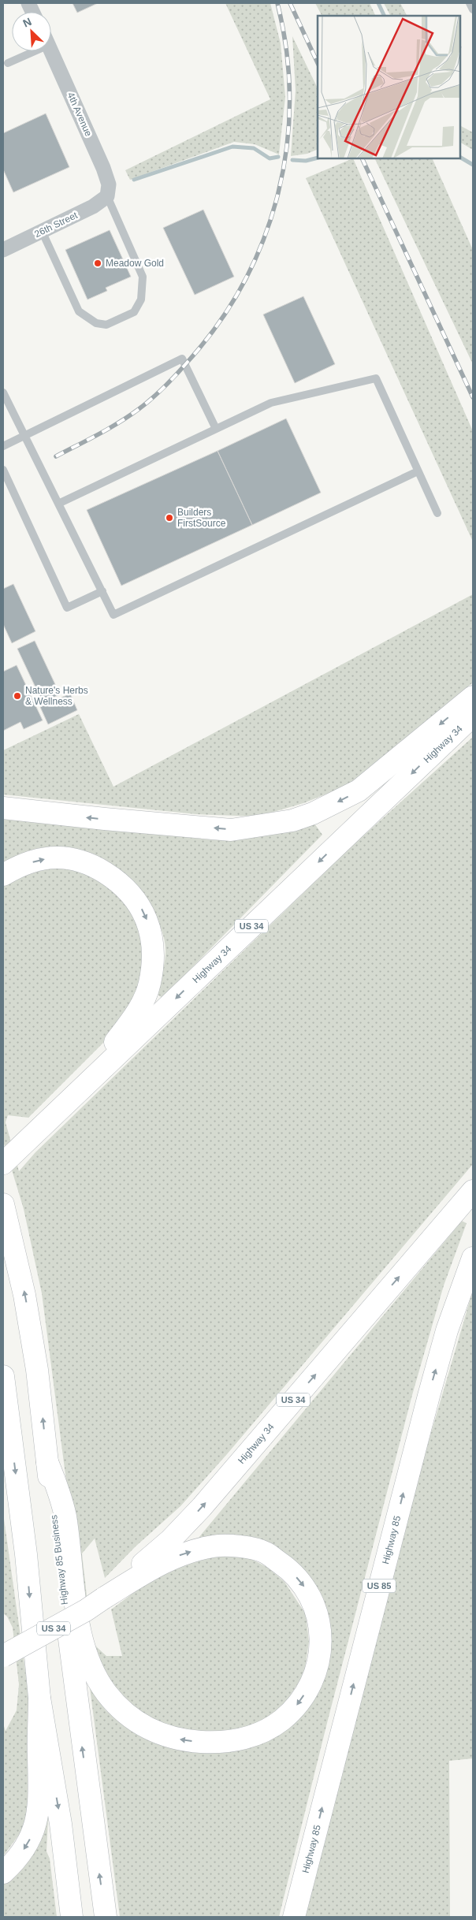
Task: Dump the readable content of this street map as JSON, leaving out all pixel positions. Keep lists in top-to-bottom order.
{
  "streets": {
    "main road": [
      "Highway 34",
      "US 34",
      "Highway 85",
      "Highway 85 Business",
      "US 85"
    ],
    "street": ["4th Avenue", "26th Street"]
  },
  "crossings": [
    ["4th Avenue", "26th Street"]
  ],
  "one_way": ["Highway 85"],
  "places": ["Meadow Gold", "Builders FirstSource", "Nature's Herbs & Wellness"],
  "north": "top left"
}
